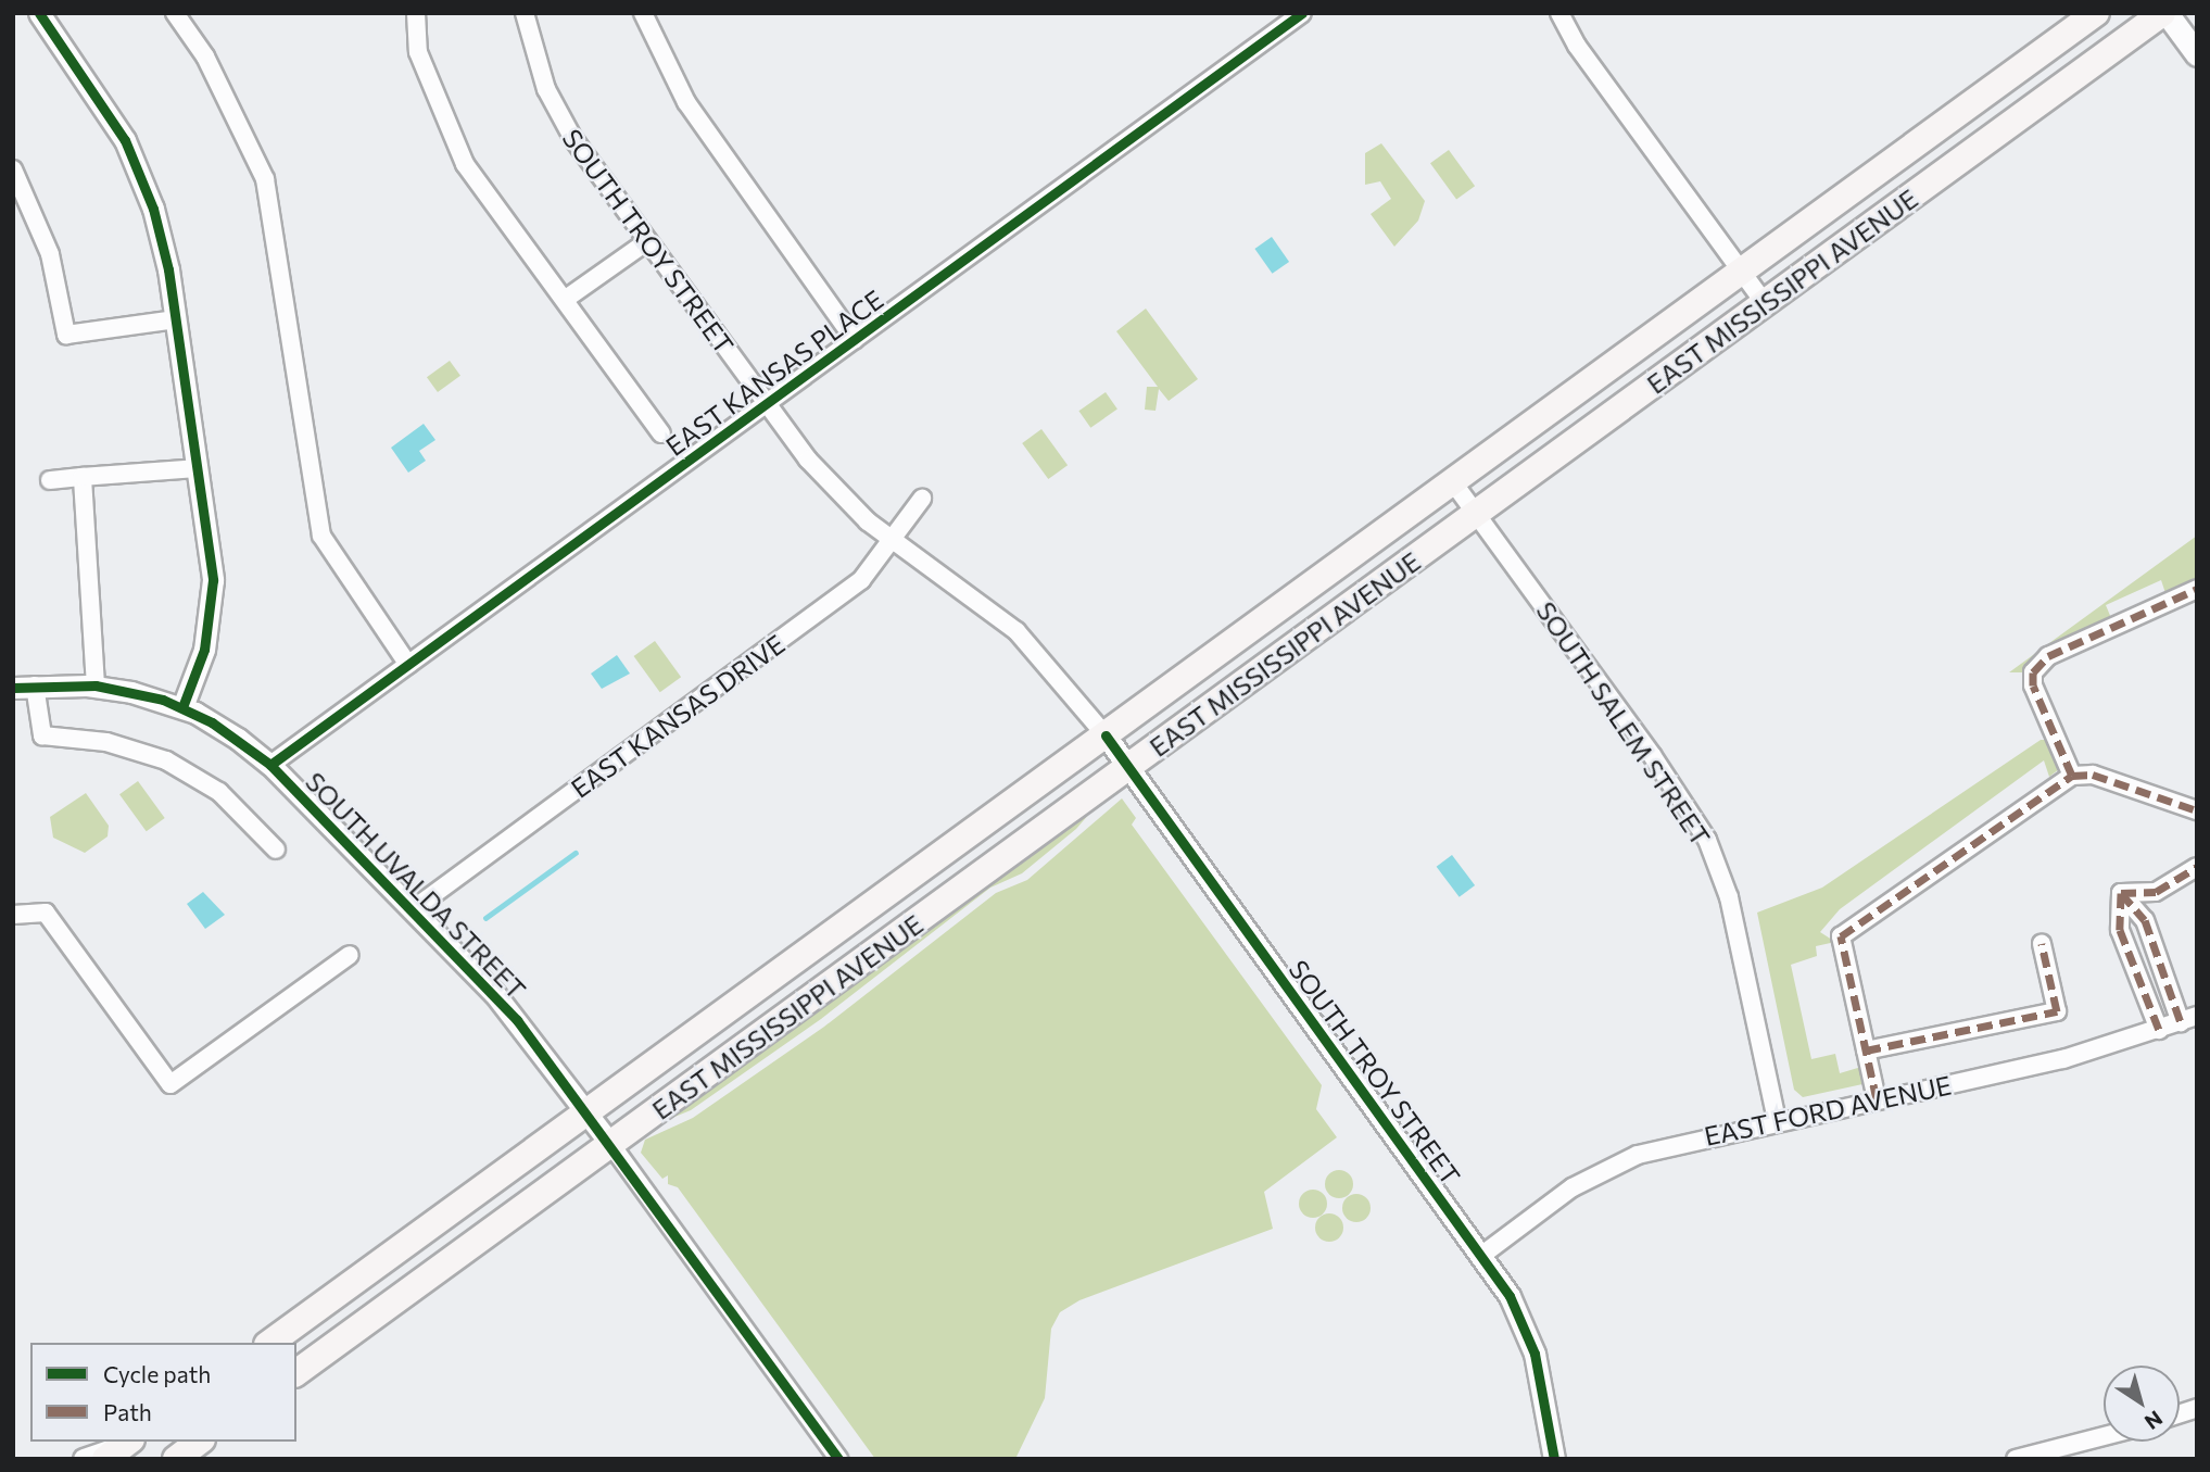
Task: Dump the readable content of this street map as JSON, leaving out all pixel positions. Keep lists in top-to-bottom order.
{
  "streets": {
    "main road": ["EAST MISSISSIPPI AVENUE"],
    "street": [
      "SOUTH TROY STREET",
      "EAST KANSAS PLACE",
      "EAST KANSAS DRIVE",
      "SOUTH SALEM STREET",
      "SOUTH UVALDA STREET",
      "EAST FORD AVENUE"
    ]
  },
  "crossings": [
    ["SOUTH TROY STREET", "EAST MISSISSIPPI AVENUE"],
    ["SOUTH TROY STREET", "EAST KANSAS PLACE"],
    ["SOUTH TROY STREET", "EAST KANSAS DRIVE"],
    ["SOUTH TROY STREET", "EAST FORD AVENUE"],
    ["EAST MISSISSIPPI AVENUE", "SOUTH SALEM STREET"],
    ["EAST MISSISSIPPI AVENUE", "SOUTH UVALDA STREET"],
    ["EAST KANSAS PLACE", "SOUTH UVALDA STREET"],
    ["EAST KANSAS DRIVE", "SOUTH UVALDA STREET"],
    ["SOUTH SALEM STREET", "EAST FORD AVENUE"]
  ],
  "legend": ["Cycle path", "Path"],
  "north": "bottom right"
}
